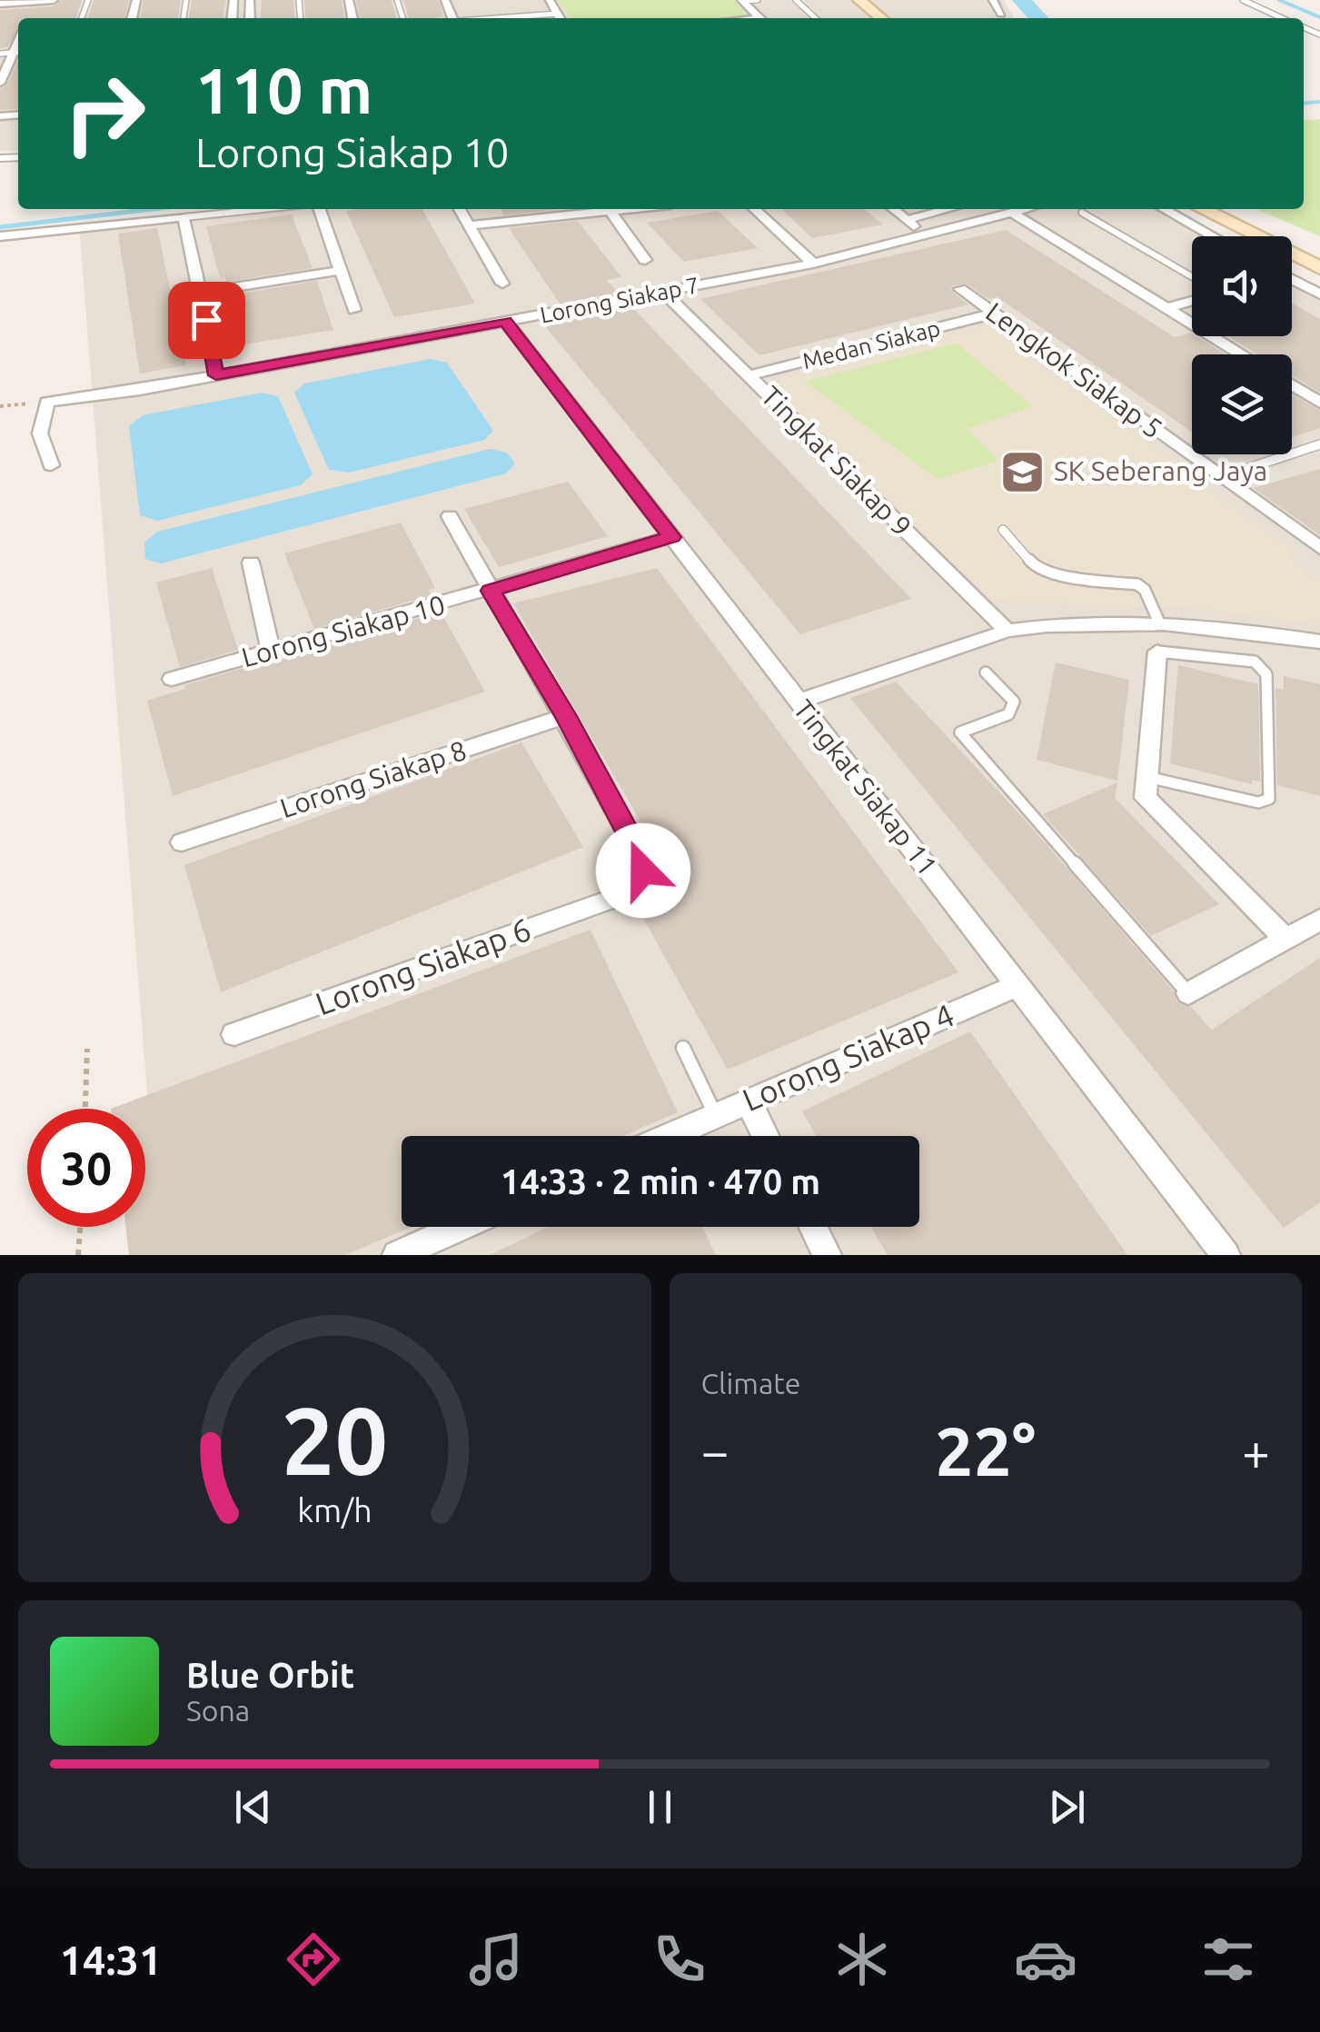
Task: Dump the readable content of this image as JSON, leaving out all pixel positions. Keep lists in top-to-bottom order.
{
  "streets": {
    "street": [
      "Lorong Siakap 7",
      "Medan Siakap",
      "Lengkok Siakap 5",
      "Tingkat Siakap 9",
      "Lorong Siakap 10",
      "Lorong Siakap 8",
      "Tingkat Siakap 11",
      "Lorong Siakap 6",
      "Lorong Siakap 4"
    ]
  },
  "crossings": [
    ["Lorong Siakap 7", "Tingkat Siakap 9"],
    ["Lorong Siakap 7", "Tingkat Siakap 11"],
    ["Medan Siakap", "Lengkok Siakap 5"],
    ["Medan Siakap", "Tingkat Siakap 9"],
    ["Lorong Siakap 10", "Tingkat Siakap 11"],
    ["Lorong Siakap 8", "Lorong Siakap 6"],
    ["Tingkat Siakap 11", "Lorong Siakap 4"]
  ],
  "places": {
    "school or university": ["SK Seberang Jaya"]
  },
  "page": {
    "turn": ["110 m", "Lorong Siakap 10"],
    "limit": "30",
    "trip": "14:33 · 2 min · 470 m",
    "tile": "Climate",
    "heat": ["−", "22°", "+"],
    "song": ["Blue Orbit", "Sona"],
    "tabs": "14:31",
    "gauge": ["20", "km/h"]
  }
}
